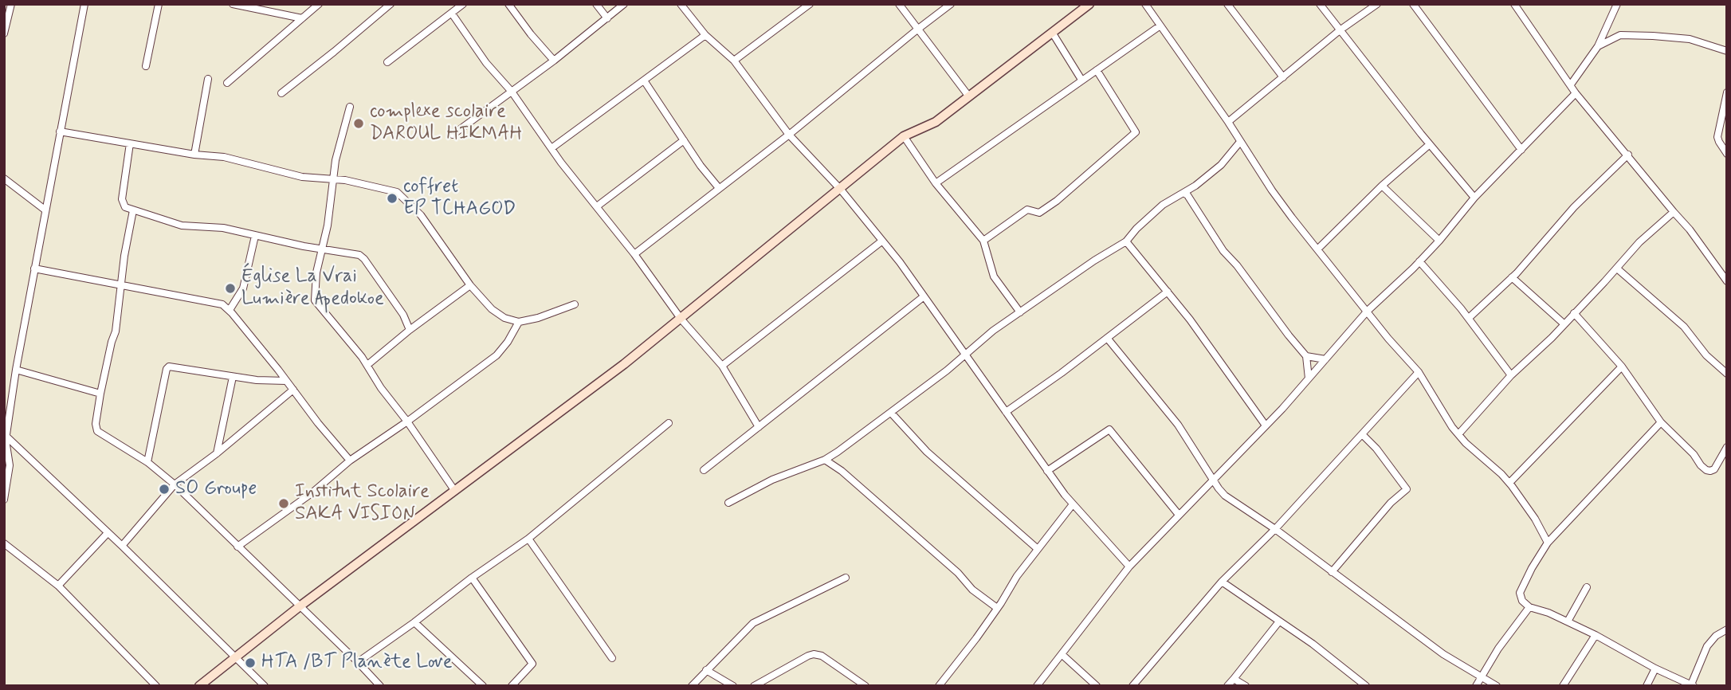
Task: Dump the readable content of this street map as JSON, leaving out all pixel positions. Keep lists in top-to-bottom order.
{
  "places": [
    "complexe scolaire DAROUL HIKMAH",
    "coffret EP TCHAGOD",
    "Église La Vrai Lumière Apedokoe",
    "SO Groupe",
    "Institut Scolaire SAKA VISION",
    "HTA /BT Planète Love"
  ]
}
